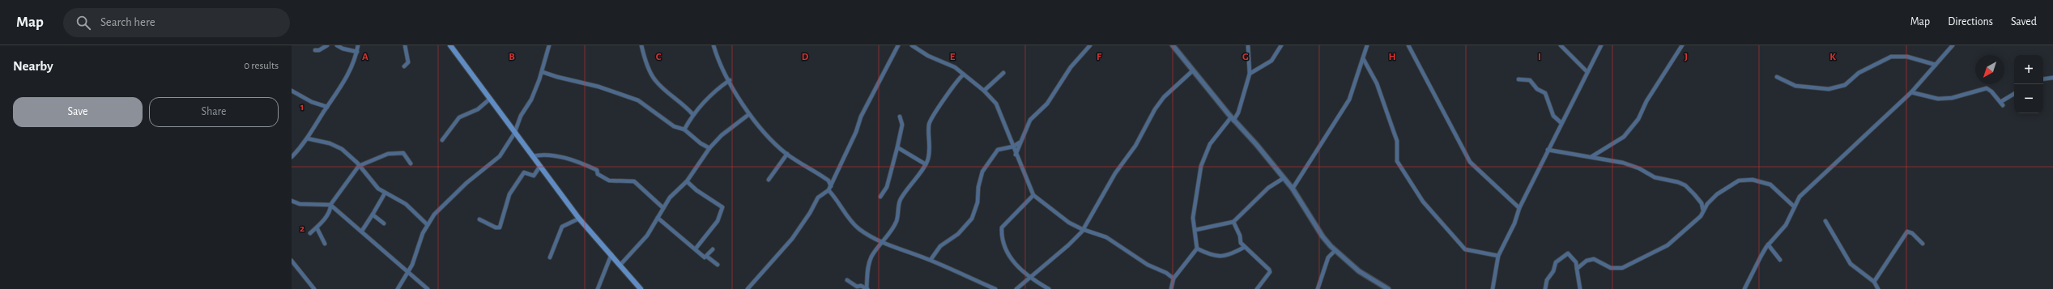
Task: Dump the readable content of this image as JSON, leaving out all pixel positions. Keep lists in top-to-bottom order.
{
  "north": "bottom left",
  "page": {
    "header": "Map",
    "search": "Search here",
    "nav": ["Map", "Directions", "Saved"],
    "heading": ["Nearby", "0 results"],
    "map_buttons": ["+", "−"],
    "buttons": ["Save", "Share"]
  },
  "grid": {
    "columns": [
      "A",
      "B",
      "C",
      "D",
      "E",
      "F",
      "G",
      "H",
      "I",
      "J",
      "K"
    ],
    "rows": ["1", "2"]
  }
}
